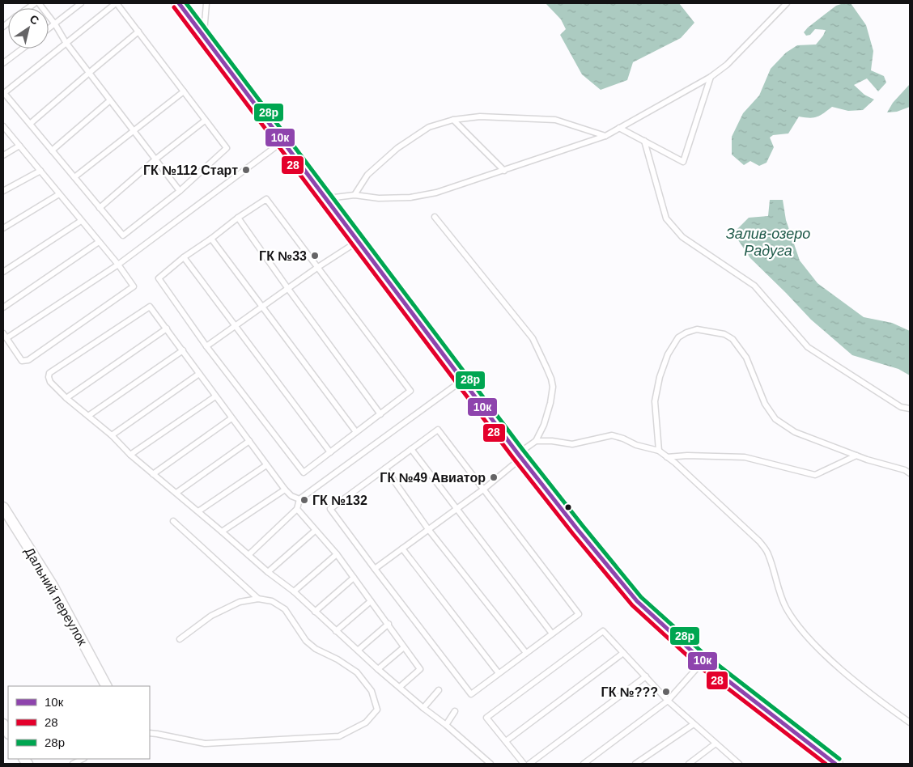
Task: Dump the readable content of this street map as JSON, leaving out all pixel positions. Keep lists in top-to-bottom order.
{
  "streets": {
    "street": ["Дальний переулок"]
  },
  "water": ["Залив-озеро Радуга"],
  "places": [
    "ГК №112 Старт",
    "ГК №33",
    "ГК №49 Авиатор",
    "ГК №132",
    "ГК №???"
  ],
  "lines": ["transit line 10к", "transit line 28р", "transit line 28"],
  "legend": ["10к", "28", "28р"],
  "north": "top right"
}
